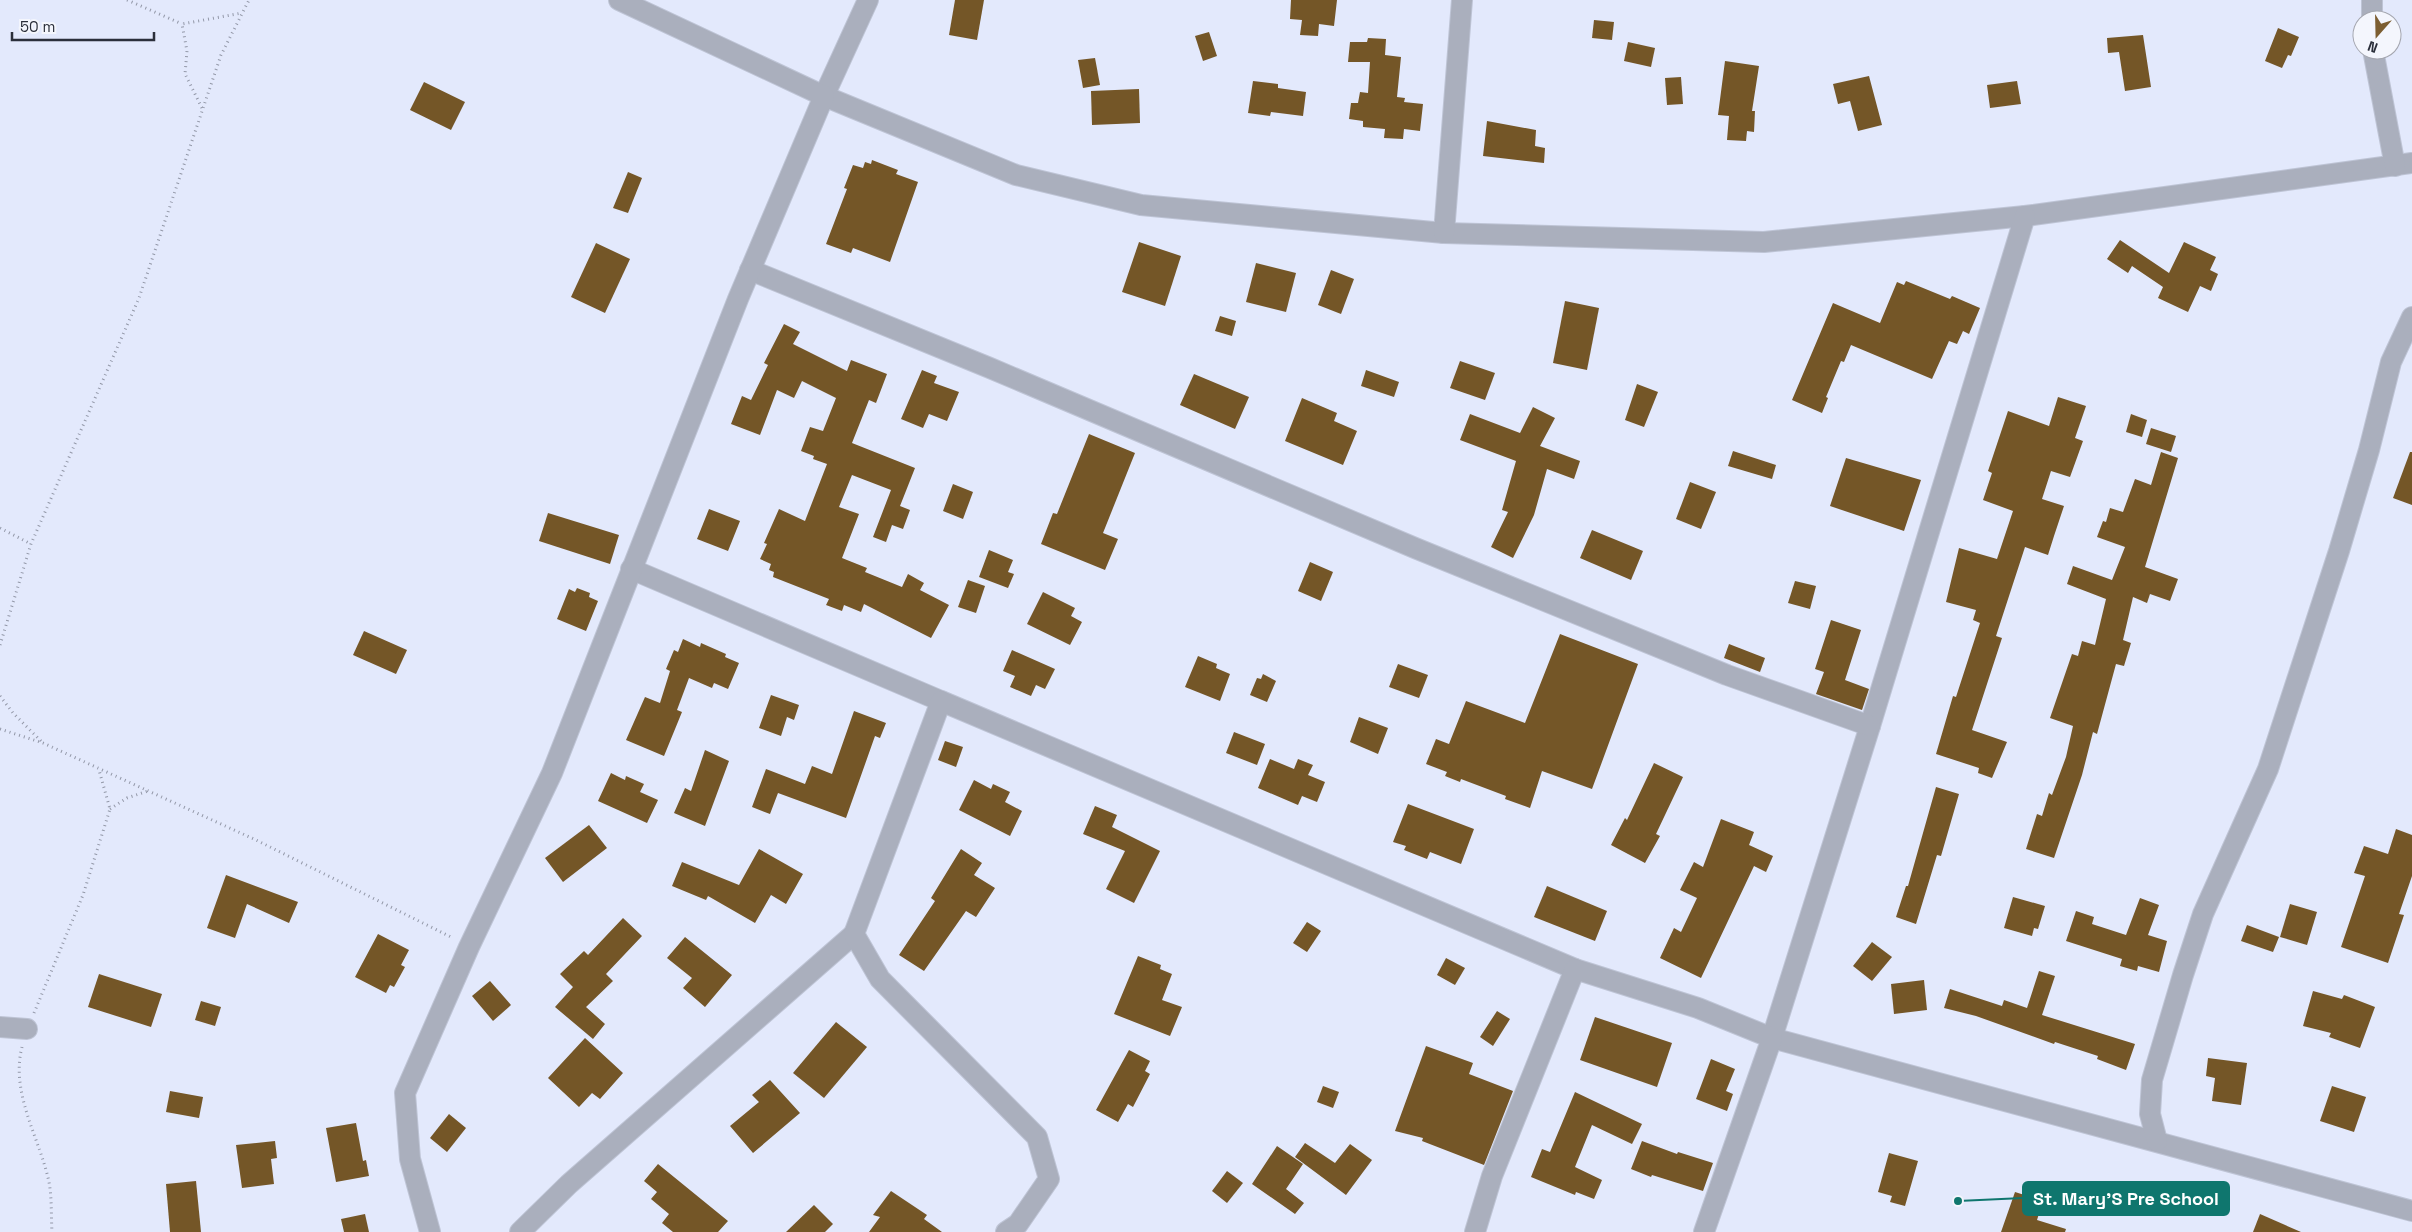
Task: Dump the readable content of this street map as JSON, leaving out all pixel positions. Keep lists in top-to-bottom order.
{
  "places": ["St. Mary'S Pre School"],
  "scale_bar": "50 m",
  "north": "bottom"
}
